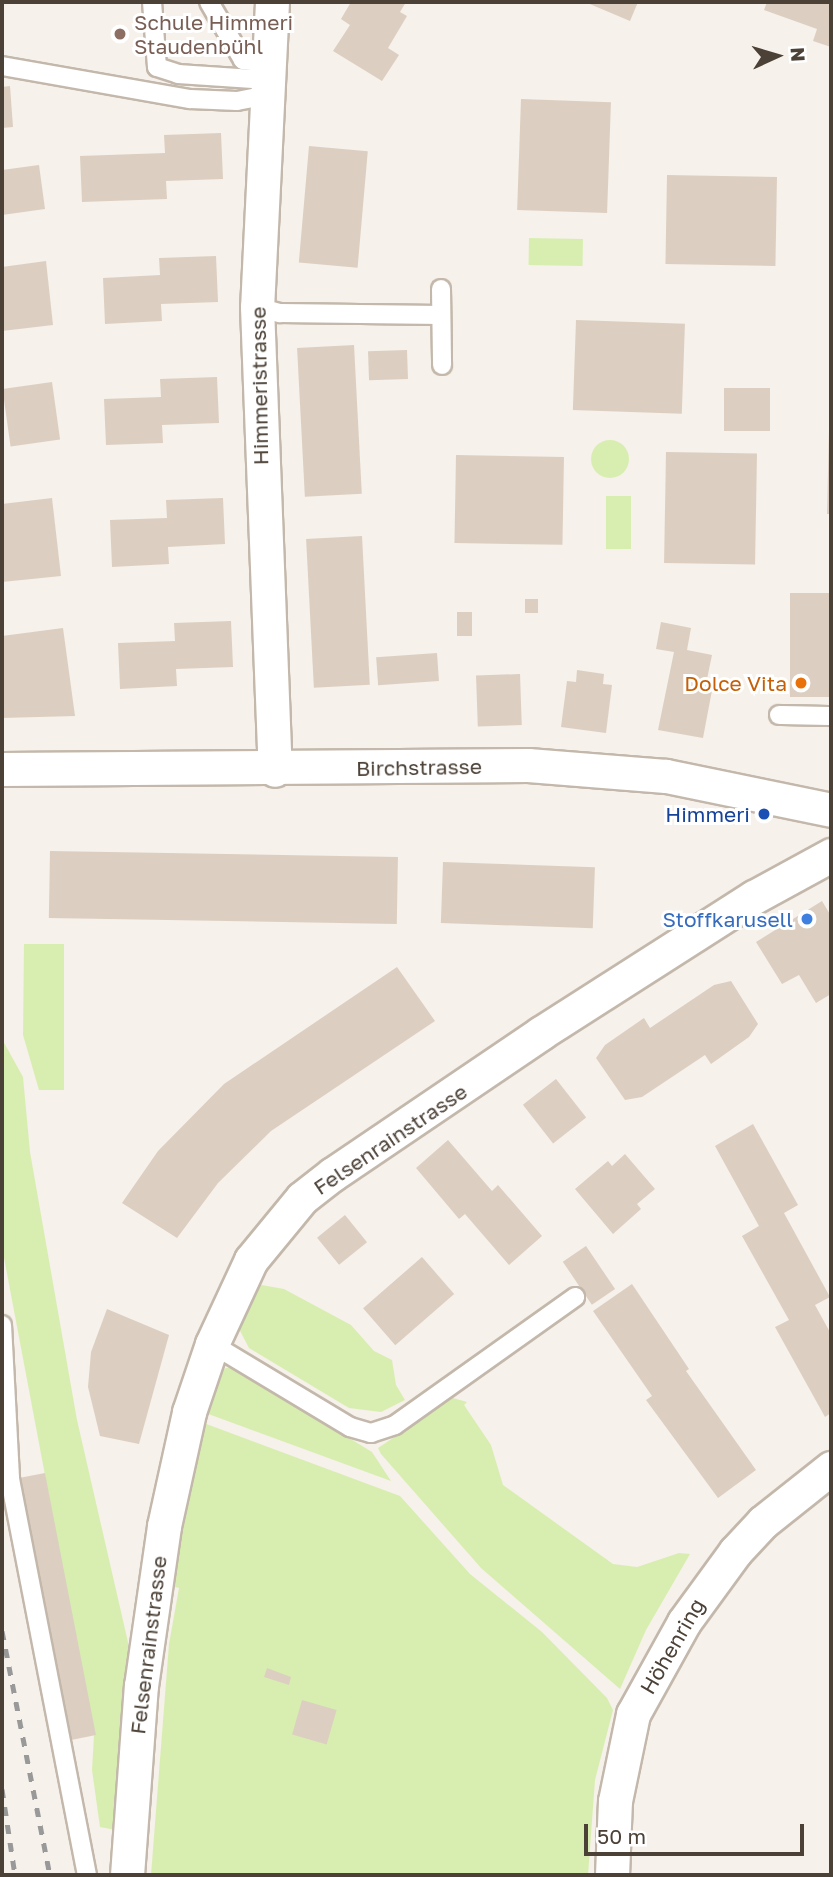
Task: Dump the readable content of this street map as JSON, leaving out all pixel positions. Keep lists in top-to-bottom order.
{
  "streets": {
    "street": [
      "Himmeristrasse",
      "Birchstrasse",
      "Felsenrainstrasse",
      "Höhenring"
    ]
  },
  "crossings": [
    ["Himmeristrasse", "Birchstrasse"]
  ],
  "places": [
    "Schule Himmeri Staudenbühl",
    "Dolce Vita",
    "Himmeri",
    "Stoffkarusell"
  ],
  "scale_bar": "50 m",
  "north": "right"
}
